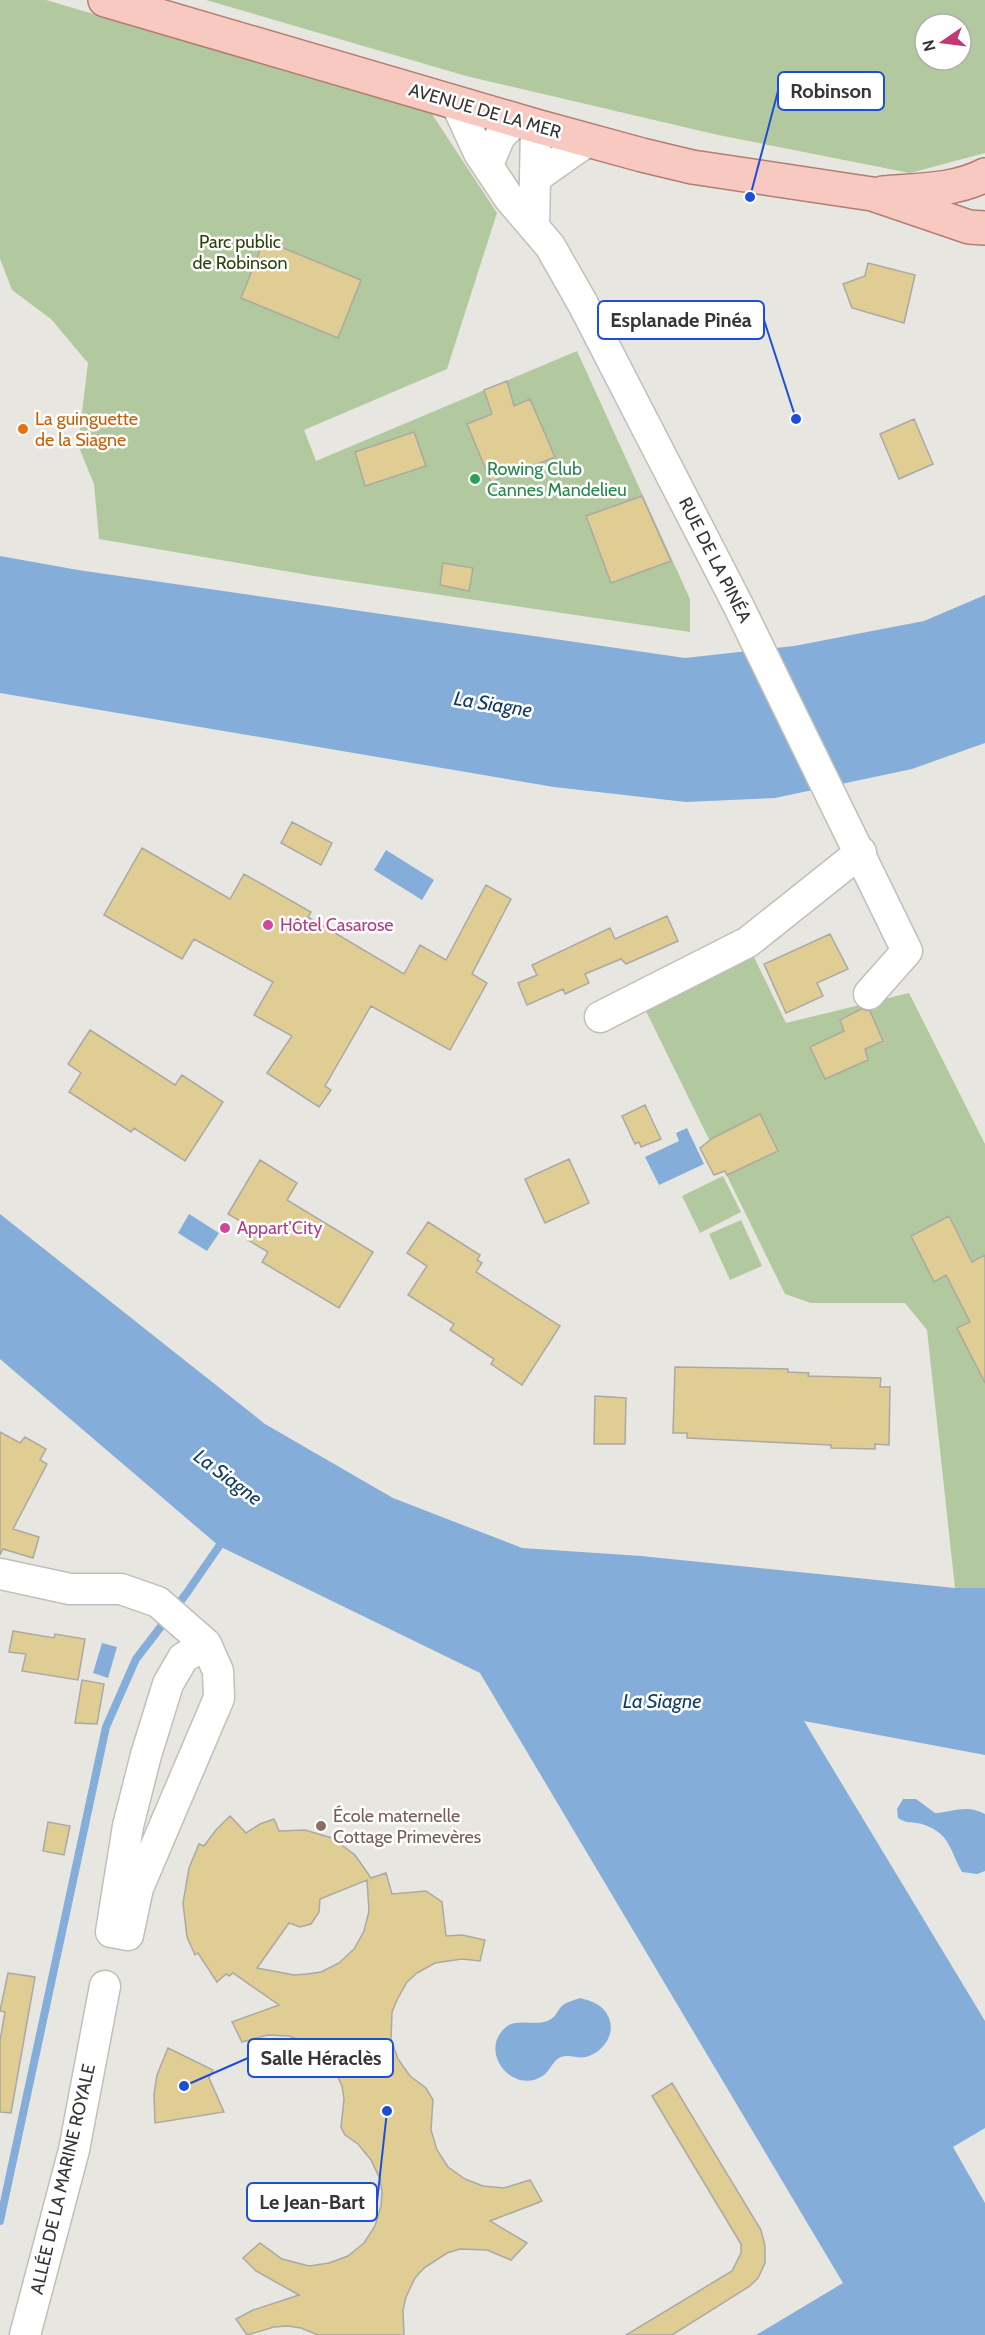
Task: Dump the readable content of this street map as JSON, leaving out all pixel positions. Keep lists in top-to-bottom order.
{
  "streets": {
    "main road": ["AVENUE DE LA MER"],
    "street": ["RUE DE LA PINÉA", "ALLÉE DE LA MARINE ROYALE"]
  },
  "crossings": [
    ["AVENUE DE LA MER", "RUE DE LA PINÉA"]
  ],
  "water": ["La Siagne"],
  "parks": ["Parc public de Robinson"],
  "places": [
    "Robinson",
    "Esplanade Pinéa",
    "La guinguette de la Siagne",
    "Rowing Club Cannes Mandelieu",
    "Hôtel Casarose",
    "Appart'City",
    "École maternelle Cottage Primevères",
    "Salle Héraclès",
    "Le Jean-Bart"
  ],
  "north": "left"
}
